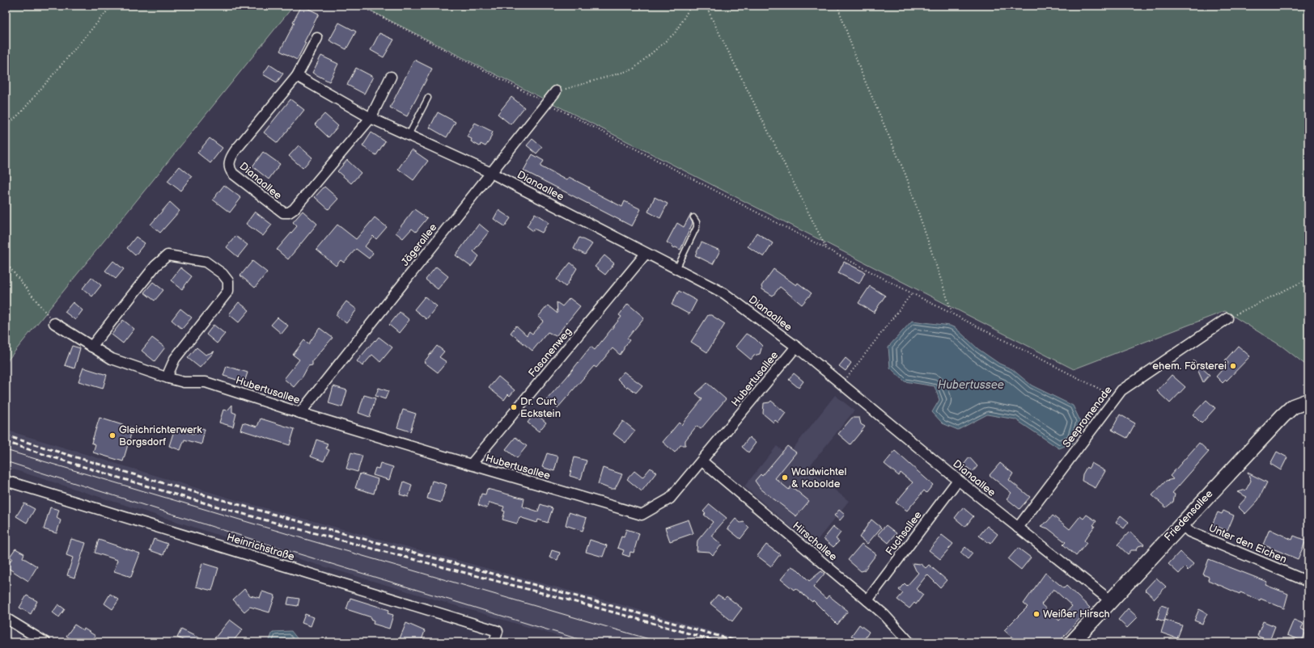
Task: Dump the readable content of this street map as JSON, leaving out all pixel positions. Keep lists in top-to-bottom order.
{
  "streets": {
    "street": [
      "Dianaallee",
      "Jägerallee",
      "Fasanenweg",
      "Hubertusallee",
      "Seepromenade",
      "Friedensallee",
      "Fuchsallee",
      "Hirschallee",
      "Unter den Eichen",
      "Heinrichstraße"
    ]
  },
  "crossings": [
    ["Dianaallee", "Jägerallee"],
    ["Dianaallee", "Fasanenweg"],
    ["Dianaallee", "Hubertusallee"],
    ["Dianaallee", "Seepromenade"],
    ["Dianaallee", "Friedensallee"],
    ["Dianaallee", "Fuchsallee"],
    ["Jägerallee", "Hubertusallee"],
    ["Fasanenweg", "Hubertusallee"],
    ["Hubertusallee", "Hirschallee"],
    ["Friedensallee", "Unter den Eichen"],
    ["Fuchsallee", "Hirschallee"]
  ],
  "water": ["Hubertussee"],
  "places": [
    "ehem. Försterei",
    "Dr. Curt Eckstein",
    "Gleichrichterwerk Borgsdorf",
    "Waldwichtel & Kobolde",
    "Weißer Hirsch"
  ]
}
